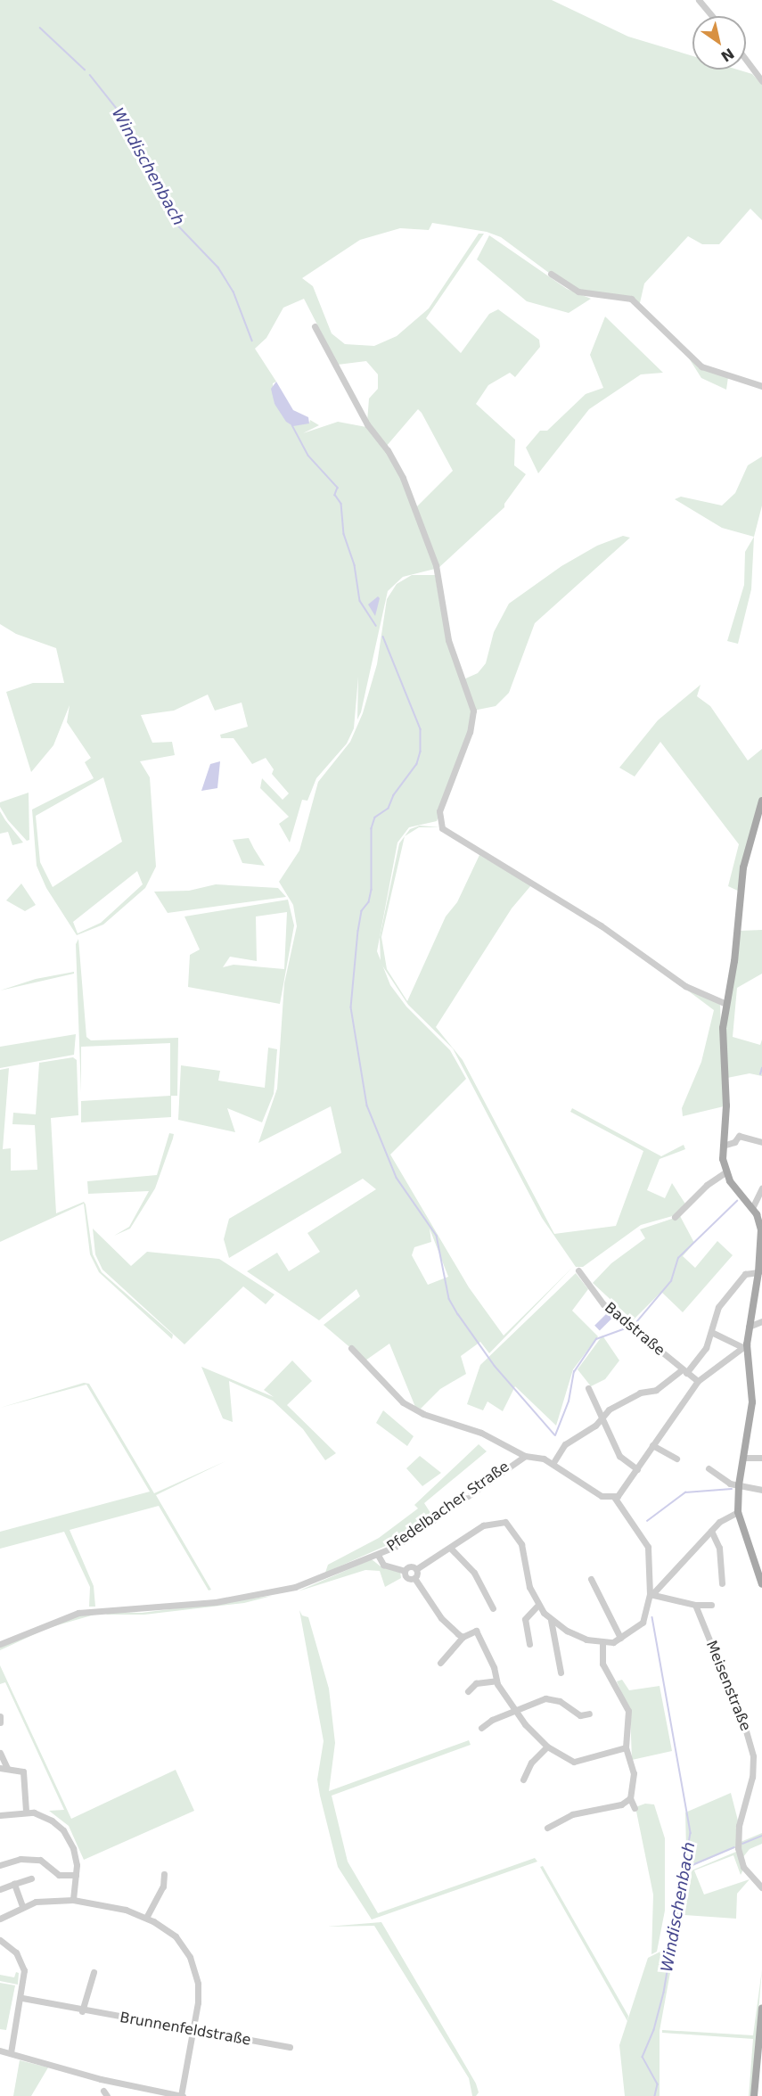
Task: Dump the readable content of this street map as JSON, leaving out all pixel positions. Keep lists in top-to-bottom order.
{
  "streets": {
    "street": [
      "Badstraße",
      "Pfedelbacher Straße",
      "Meisenstraße",
      "Brunnenfeldstraße"
    ]
  },
  "water": ["Windischenbach"],
  "north": "bottom right"
}
